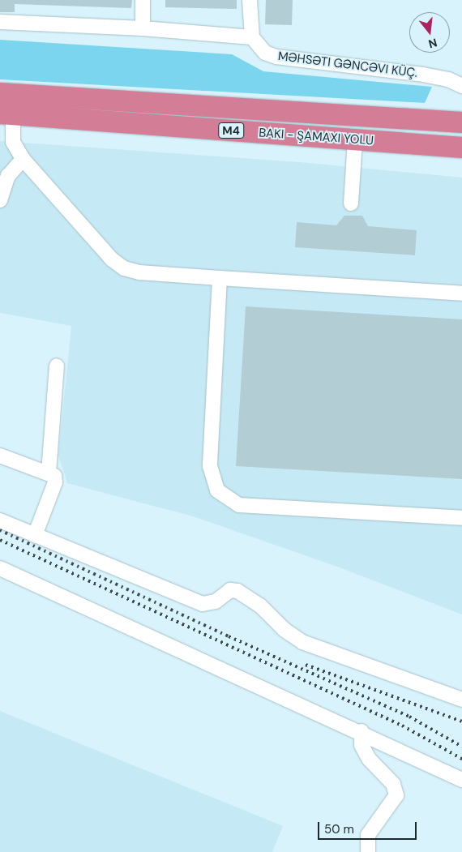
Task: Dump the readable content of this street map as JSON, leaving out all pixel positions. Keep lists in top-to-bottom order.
{
  "streets": {
    "highway": ["M4"],
    "street": ["MƏHSƏTI GƏNCƏVI KÜÇ."]
  },
  "scale_bar": "50 m",
  "north": "bottom"
}
